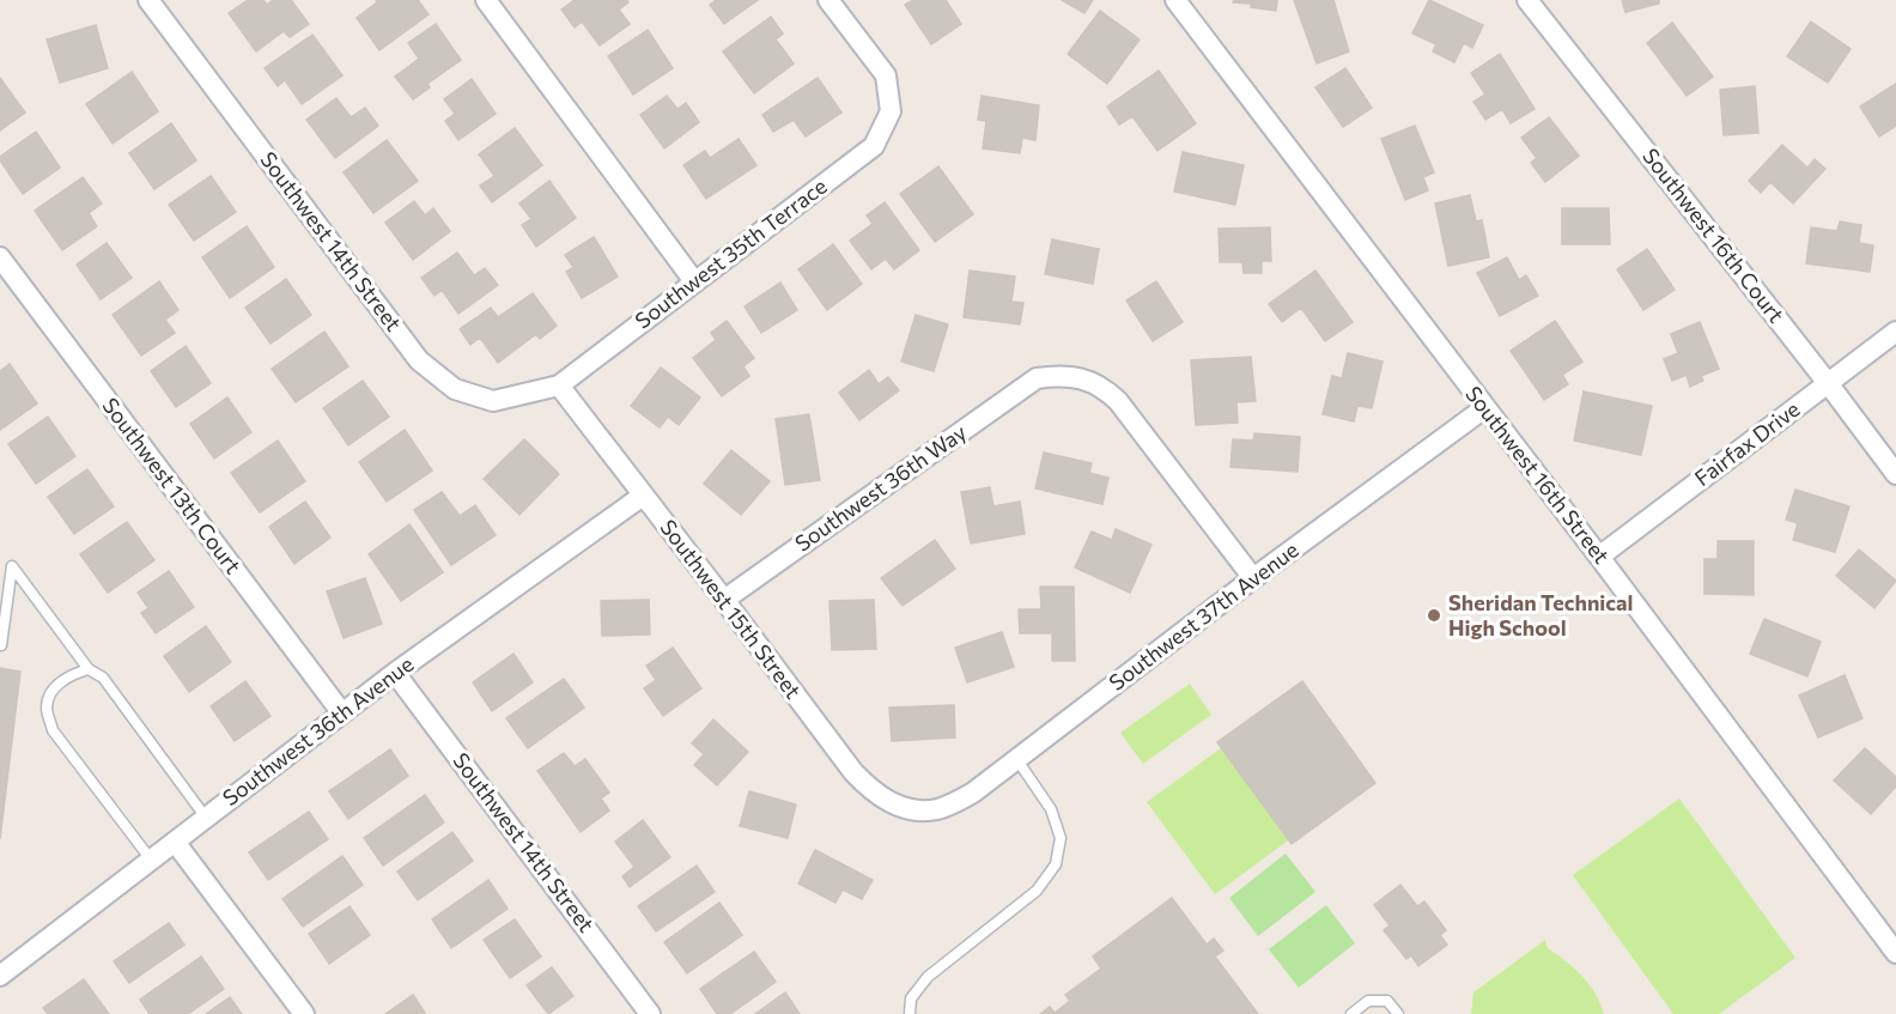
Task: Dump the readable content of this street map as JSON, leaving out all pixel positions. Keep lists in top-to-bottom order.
{
  "streets": {
    "street": [
      "Southwest 16th Court",
      "Southwest 14th Street",
      "Southwest 35th Terrace",
      "Fairfax Drive",
      "Southwest 16th Street",
      "Southwest 13th Court",
      "Southwest 36th Way",
      "Southwest 15th Street",
      "Southwest 37th Avenue",
      "Southwest 36th Avenue"
    ]
  },
  "crossings": [
    ["Southwest 16th Court", "Fairfax Drive"],
    ["Southwest 14th Street", "Southwest 35th Terrace"],
    ["Southwest 14th Street", "Southwest 15th Street"],
    ["Southwest 14th Street", "Southwest 36th Avenue"],
    ["Southwest 35th Terrace", "Southwest 15th Street"],
    ["Fairfax Drive", "Southwest 16th Street"],
    ["Southwest 16th Street", "Southwest 37th Avenue"],
    ["Southwest 13th Court", "Southwest 36th Avenue"],
    ["Southwest 36th Way", "Southwest 15th Street"],
    ["Southwest 36th Way", "Southwest 37th Avenue"],
    ["Southwest 15th Street", "Southwest 37th Avenue"],
    ["Southwest 15th Street", "Southwest 36th Avenue"]
  ],
  "places": ["Sheridan Technical High School"]
}
